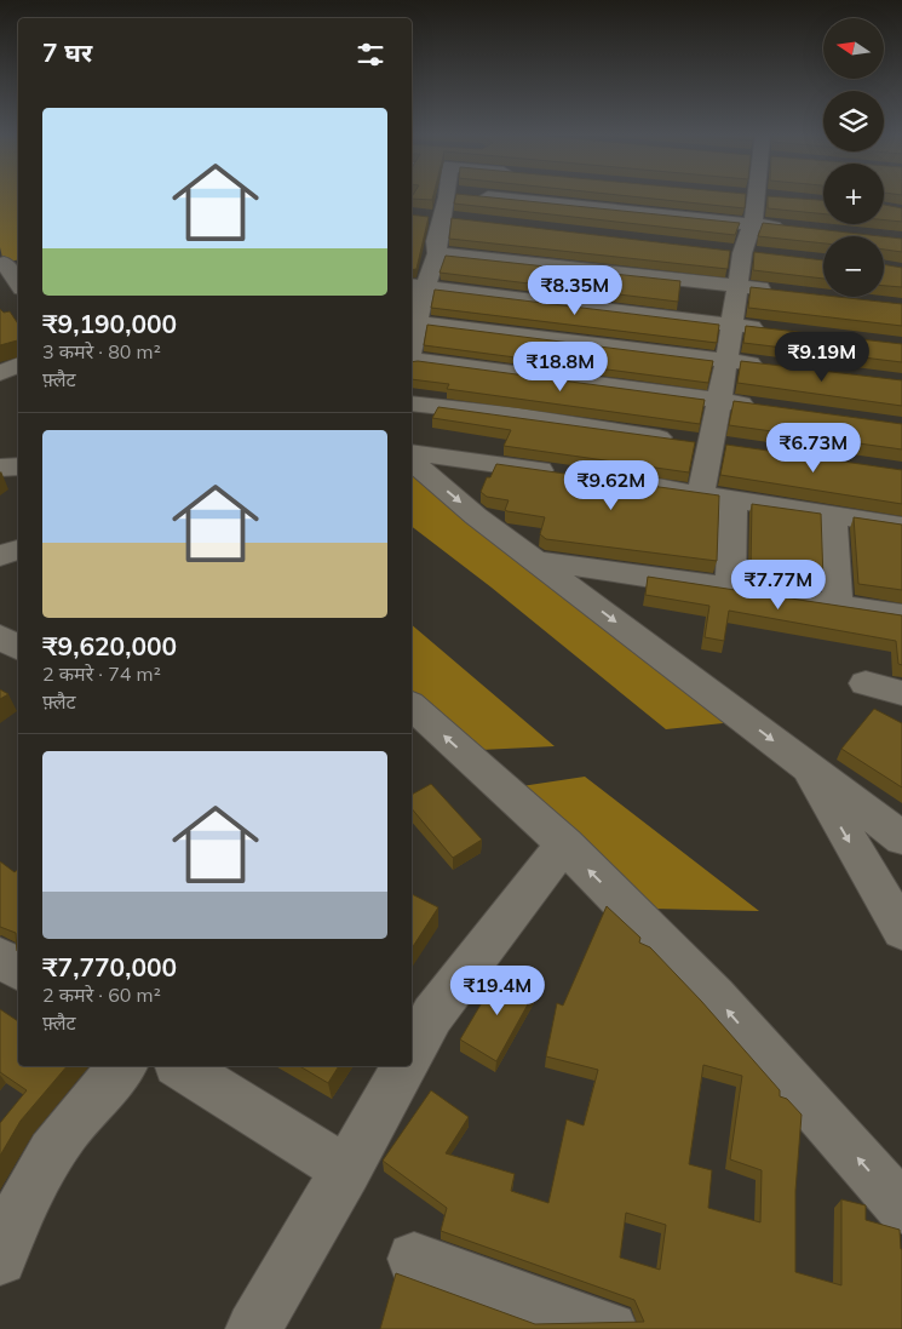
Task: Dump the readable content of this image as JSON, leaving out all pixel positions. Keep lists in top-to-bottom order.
{
  "north": "left",
  "page": {
    "map_buttons": ["+", "−"],
    "heading": "7 घर",
    "list": [
      {
        "name": "₹9,190,000",
        "note": "3 कमरे · 80 m² · फ़्लैट"
      },
      {
        "name": "₹9,620,000",
        "note": "2 कमरे · 74 m² · फ़्लैट"
      },
      {
        "name": "₹7,770,000",
        "note": "2 कमरे · 60 m² · फ़्लैट"
      }
    ],
    "price": [
      "₹8.35M",
      "₹9.19M",
      "₹18.8M",
      "₹6.73M",
      "₹9.62M",
      "₹7.77M",
      "₹19.4M"
    ]
  }
}
